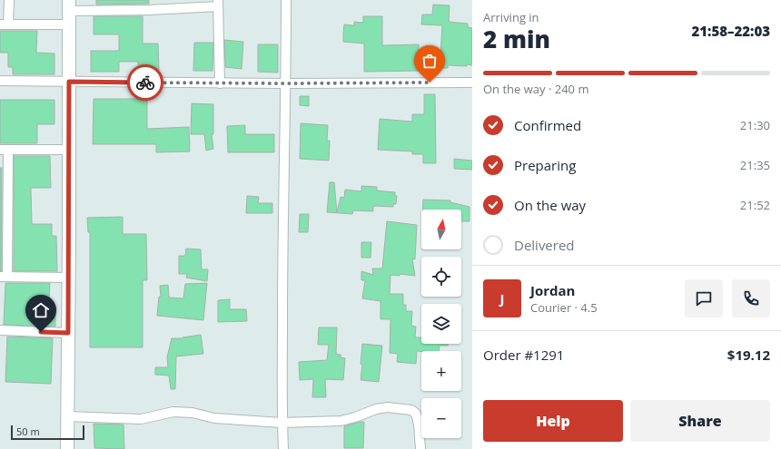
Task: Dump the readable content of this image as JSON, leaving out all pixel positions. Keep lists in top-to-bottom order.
{
  "scale_bar": "50 m",
  "north": "top",
  "page": {
    "heading": ["2 min", "Arriving in", "21:58–22:03"],
    "panel": [
      "Jordan",
      "Courier · 4.5",
      "Order #1291",
      "$19.12"
    ],
    "bar": "On the way · 240 m",
    "list": [
      ["Confirmed", "21:30"],
      ["Preparing", "21:35"],
      ["On the way", "21:52"],
      "Delivered"
    ],
    "map_buttons": ["+", "−"],
    "round": "J",
    "buttons": ["Help", "Share"],
    "scale": "50 m"
  }
}
